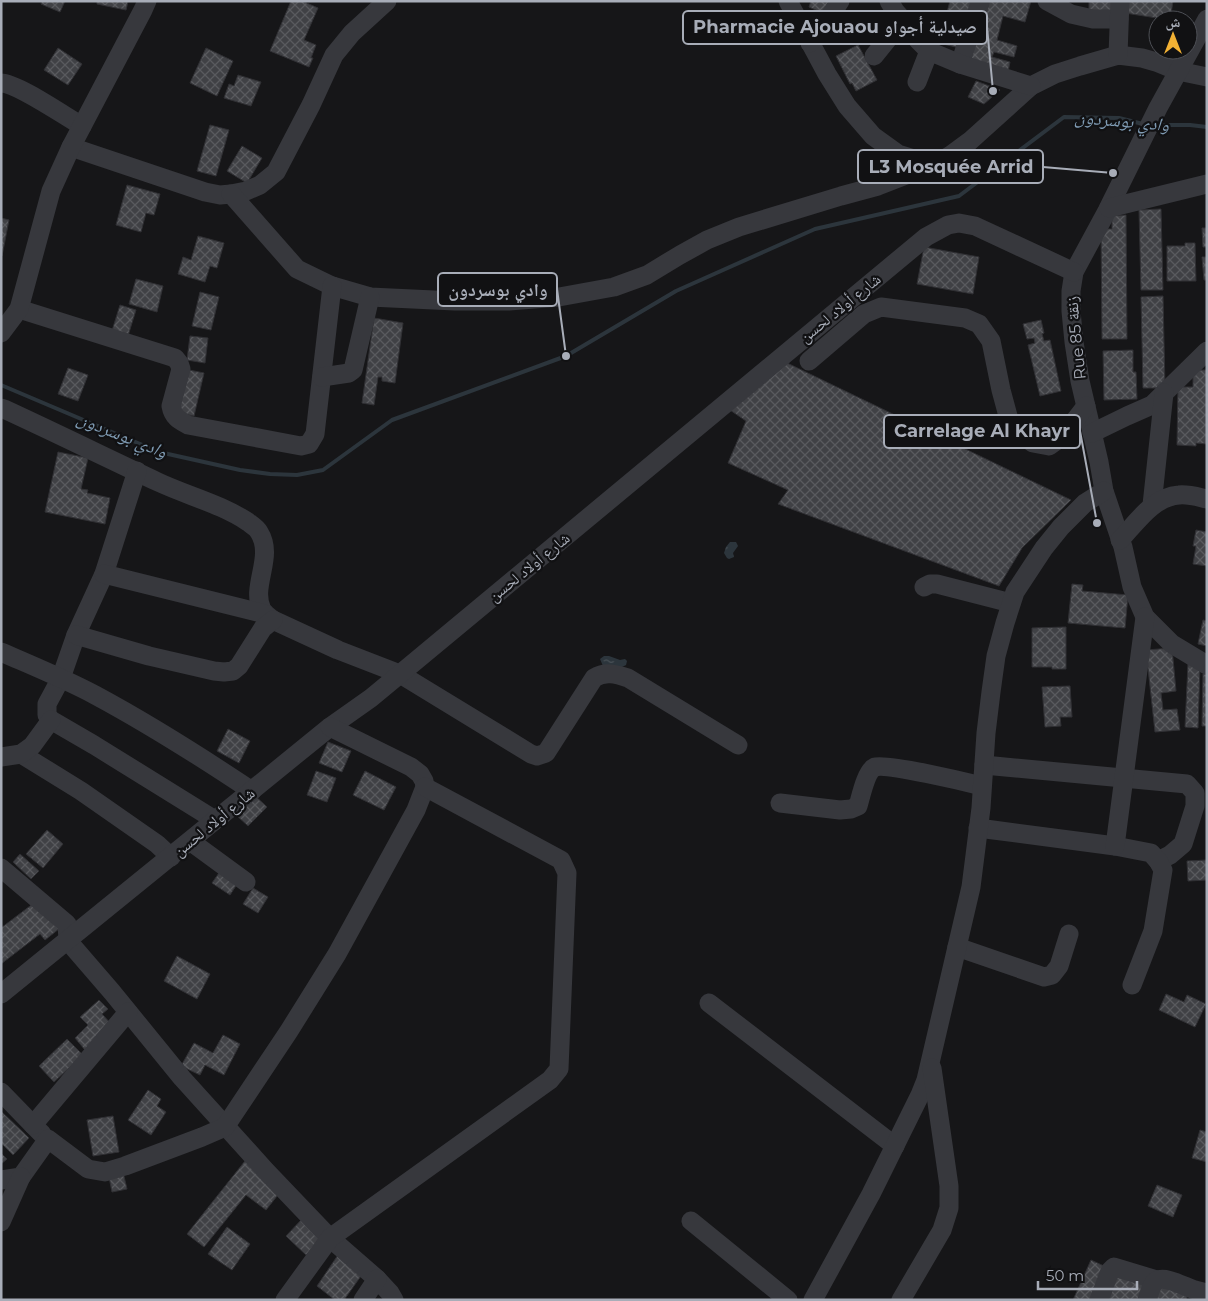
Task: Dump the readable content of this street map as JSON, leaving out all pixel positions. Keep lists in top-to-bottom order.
{
  "streets": {
    "street": ["شارع أولاد لحسن", "Rue 85 زنقة"]
  },
  "crossings": [
    ["شارع أولاد لحسن", "Rue 85 زنقة"]
  ],
  "water": ["وادي بوسردون"],
  "places": [
    "Pharmacie Ajouaou صيدلية أجواو",
    "L3 Mosquée Arrid",
    "وادي بوسردون",
    "Carrelage Al Khayr"
  ],
  "scale_bar": "50 m",
  "north": "top"
}
